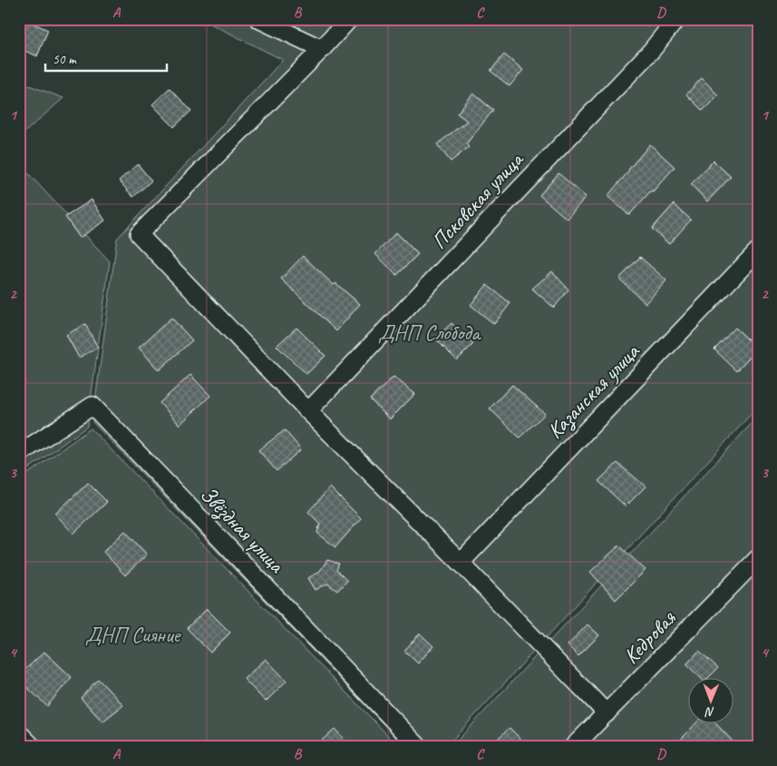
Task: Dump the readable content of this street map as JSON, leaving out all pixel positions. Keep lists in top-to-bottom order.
{
  "streets": {
    "street": [
      "Псковская улица",
      "Казанская улица",
      "Звёздная улица",
      "Кедровая"
    ]
  },
  "parks": ["ДНП Слобода", "ДНП Сияние"],
  "scale_bar": "50 m",
  "north": "bottom",
  "grid": {
    "columns": [
      "A",
      "B",
      "C",
      "D"
    ],
    "rows": [
      "1",
      "2",
      "3",
      "4"
    ]
  }
}
